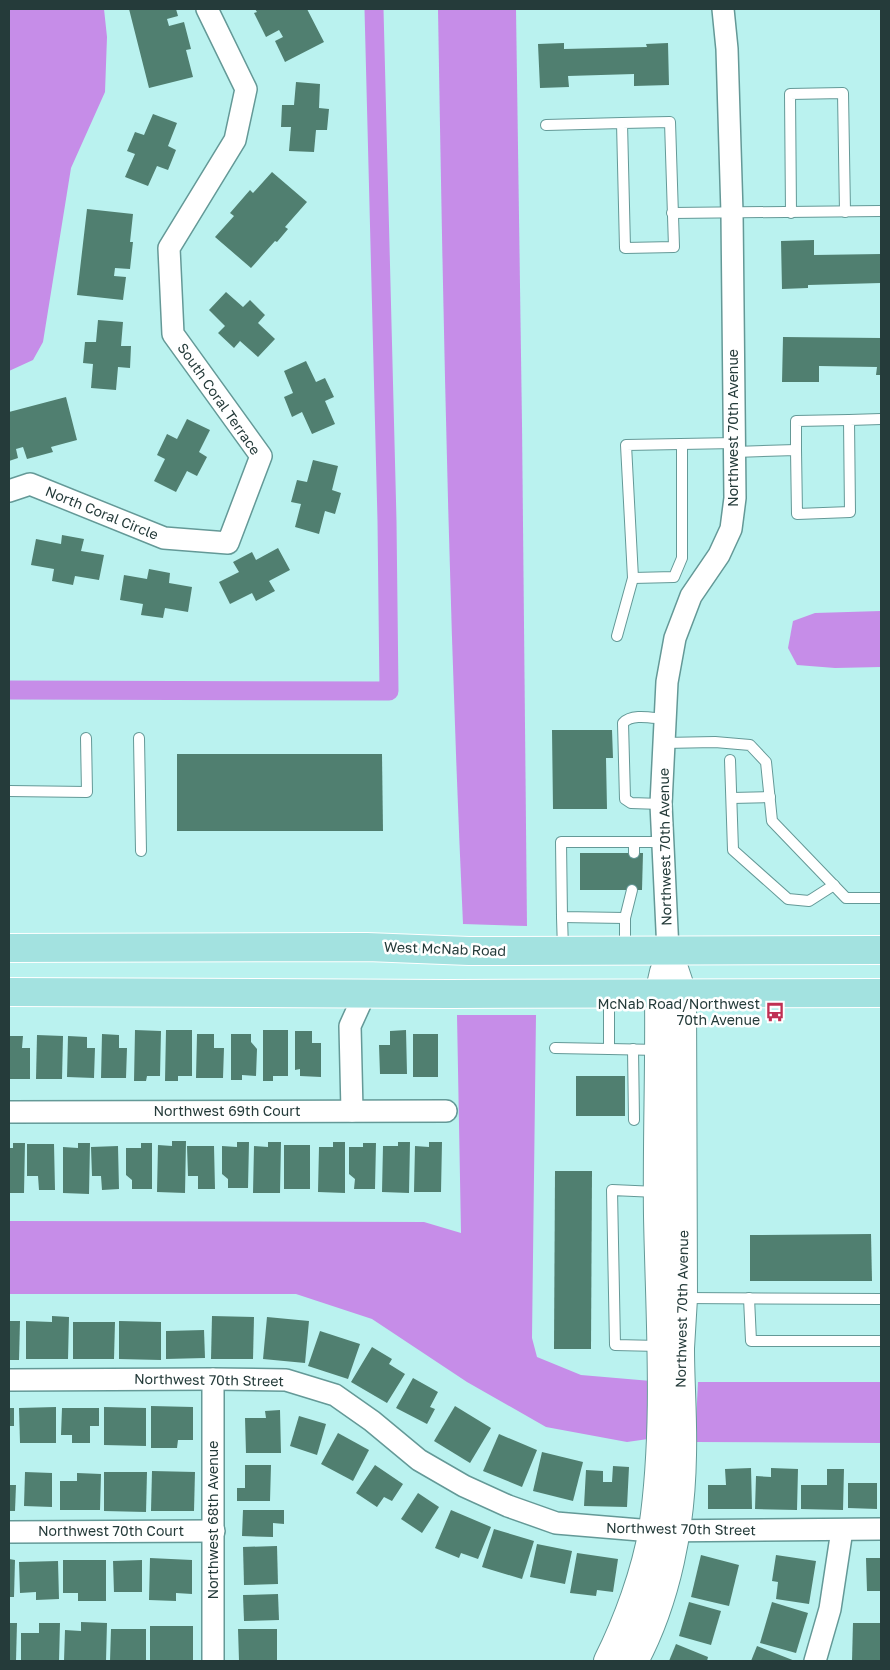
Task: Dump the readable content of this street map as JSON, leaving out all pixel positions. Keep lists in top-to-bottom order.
{
  "streets": {
    "main road": ["West McNab Road"],
    "street": [
      "South Coral Terrace",
      "Northwest 70th Avenue",
      "North Coral Circle",
      "Northwest 69th Court",
      "Northwest 70th Street",
      "Northwest 68th Avenue",
      "Northwest 70th Court"
    ]
  },
  "crossings": [
    ["South Coral Terrace", "North Coral Circle"],
    ["Northwest 70th Avenue", "West McNab Road"],
    ["Northwest 70th Avenue", "Northwest 70th Street"],
    ["Northwest 70th Street", "Northwest 68th Avenue"],
    ["Northwest 68th Avenue", "Northwest 70th Court"]
  ],
  "places": {
    "bus stop": ["McNab Road/Northwest 70th Avenue"]
  }
}
